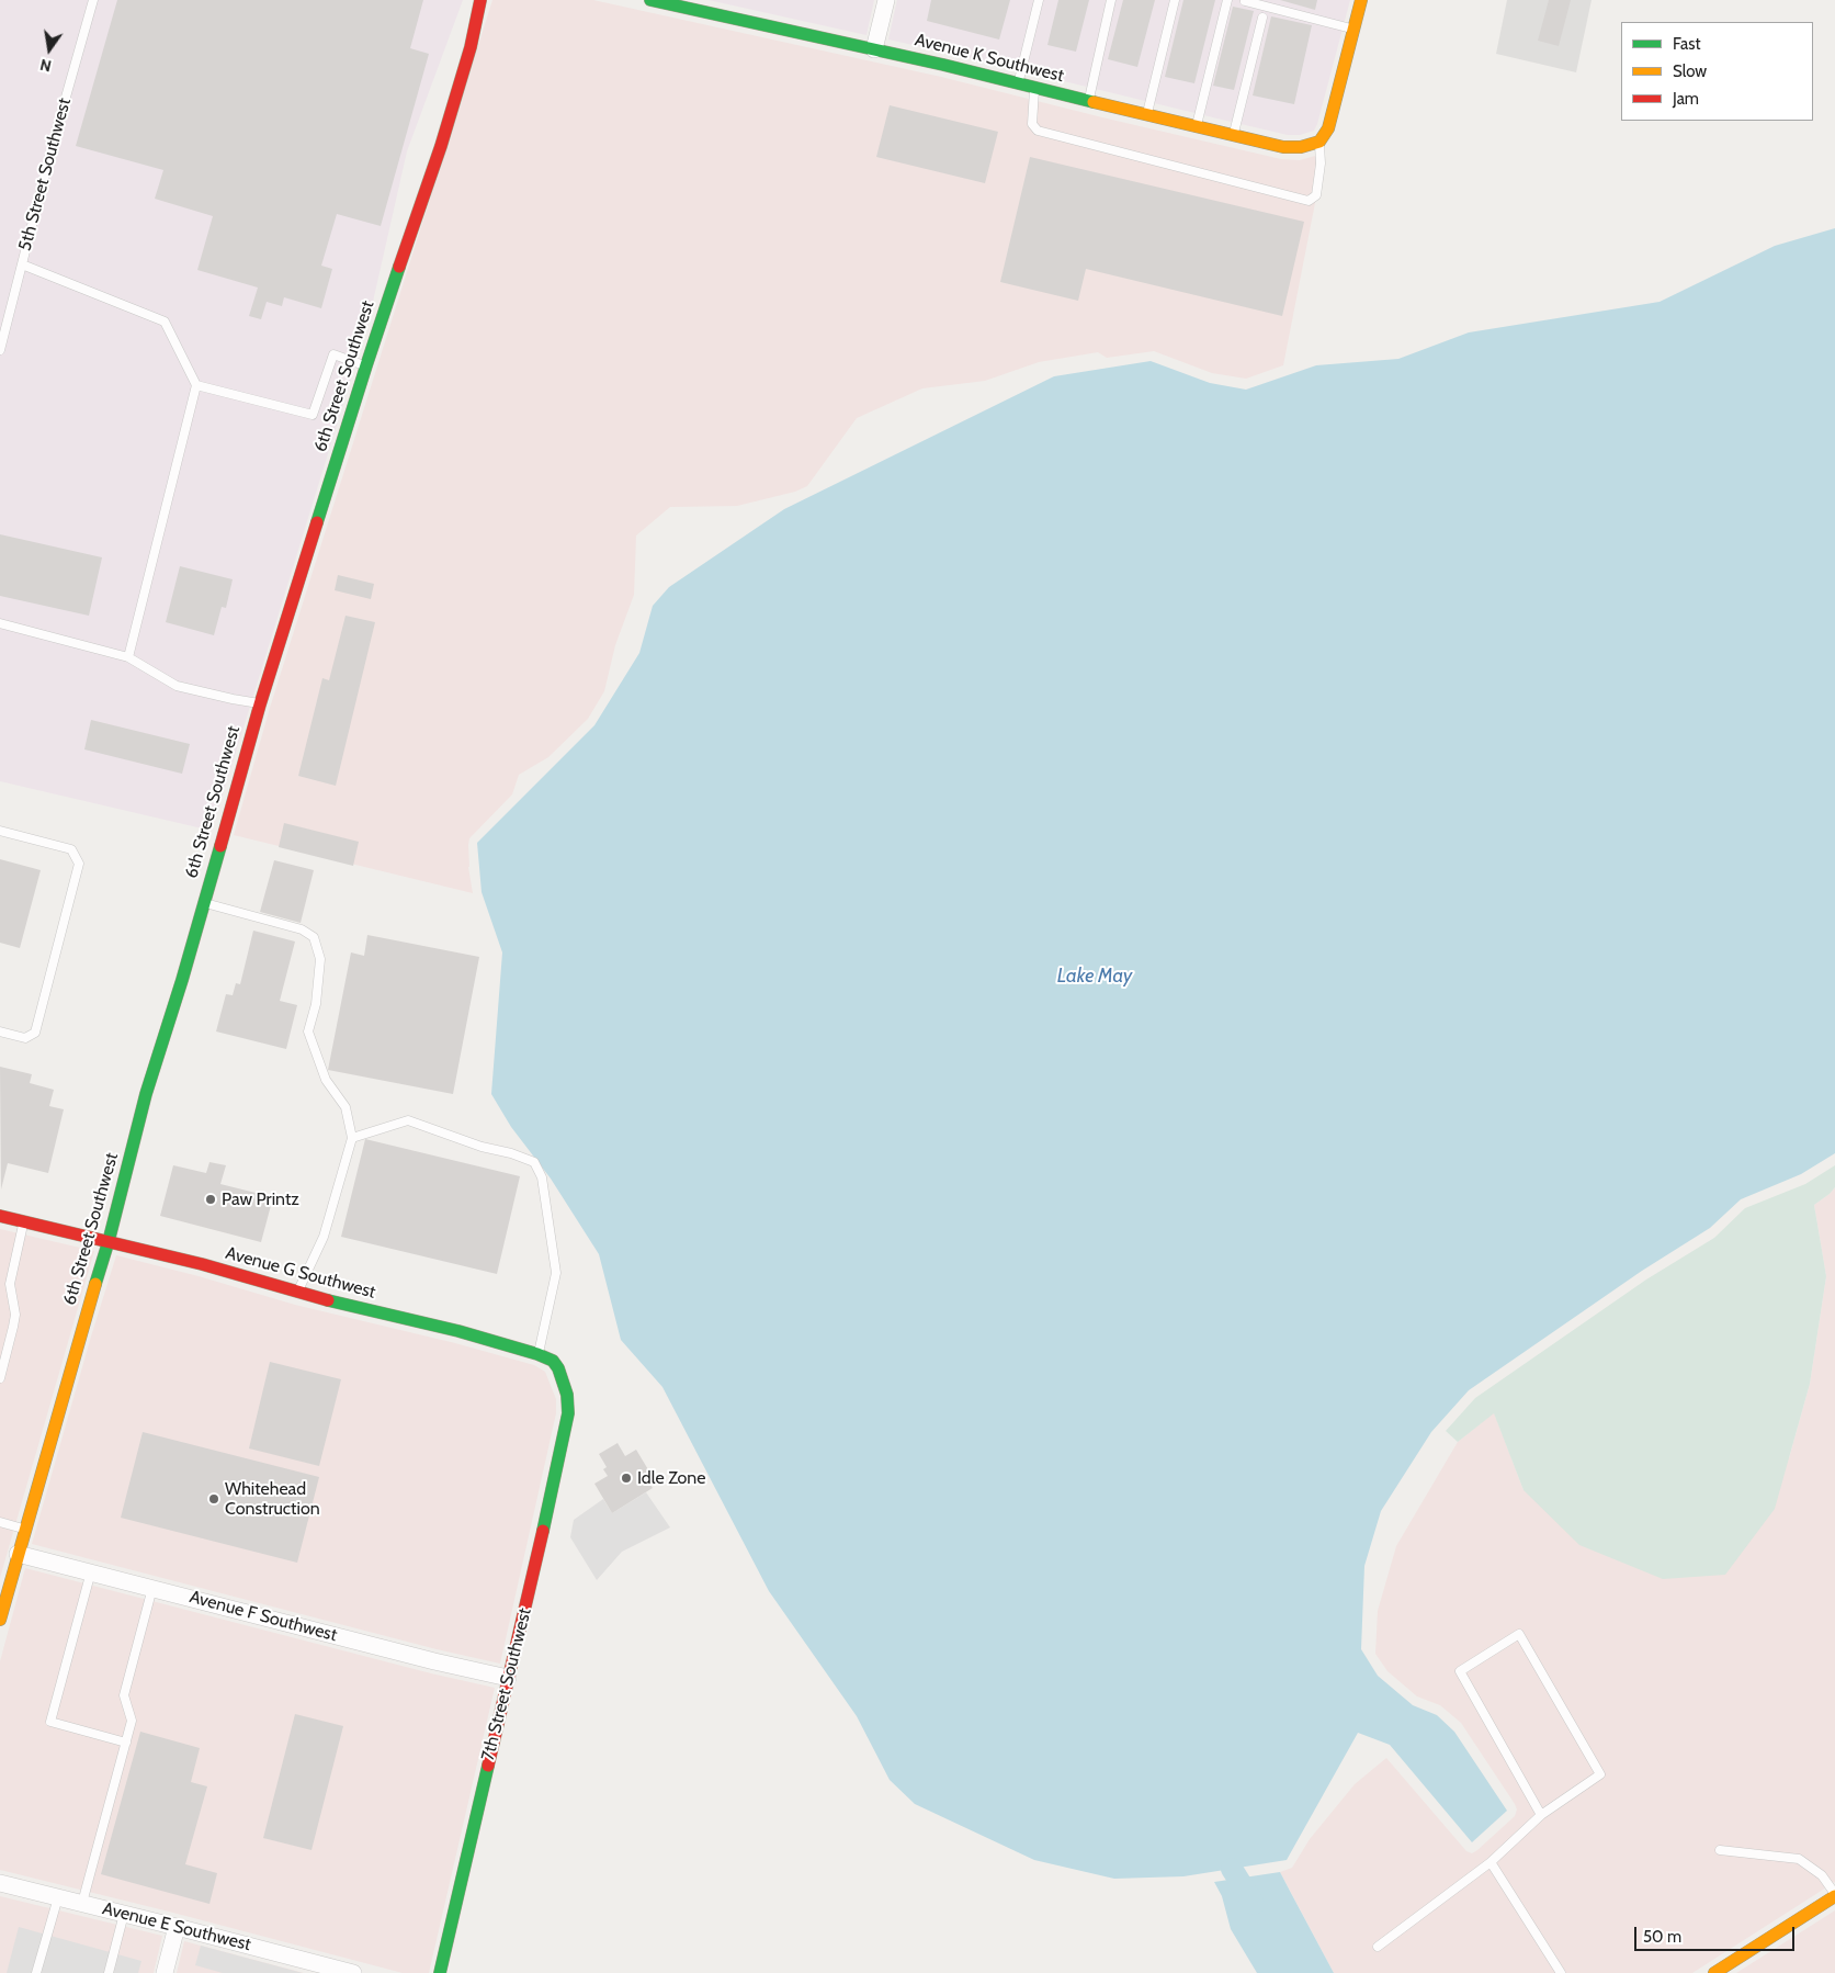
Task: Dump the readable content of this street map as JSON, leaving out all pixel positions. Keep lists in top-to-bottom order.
{
  "streets": {
    "street": [
      "Avenue K Southwest",
      "6th Street Southwest",
      "Avenue G Southwest",
      "Avenue F Southwest",
      "7th Street Southwest",
      "Avenue E Southwest"
    ],
    "lane": ["5th Street Southwest"]
  },
  "crossings": [
    ["6th Street Southwest", "Avenue G Southwest"],
    ["6th Street Southwest", "Avenue F Southwest"],
    ["Avenue G Southwest", "7th Street Southwest"],
    ["Avenue F Southwest", "7th Street Southwest"]
  ],
  "water": ["Lake May"],
  "places": ["Paw Printz", "Idle Zone", "Whitehead Construction"],
  "legend": ["Fast", "Slow", "Jam"],
  "scale_bar": "50 m",
  "north": "bottom"
}
